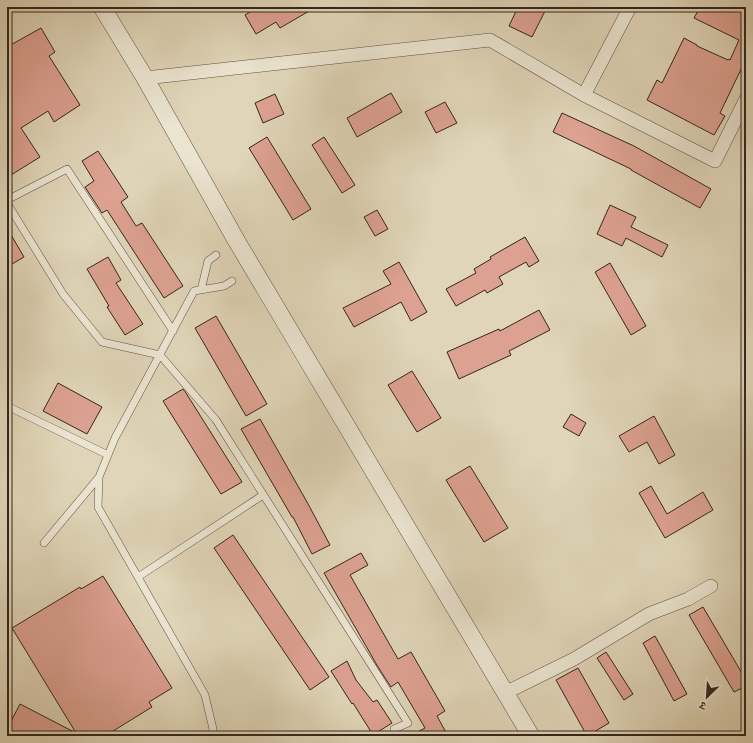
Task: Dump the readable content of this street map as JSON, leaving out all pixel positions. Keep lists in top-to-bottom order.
{
  "north": "bottom left"
}
